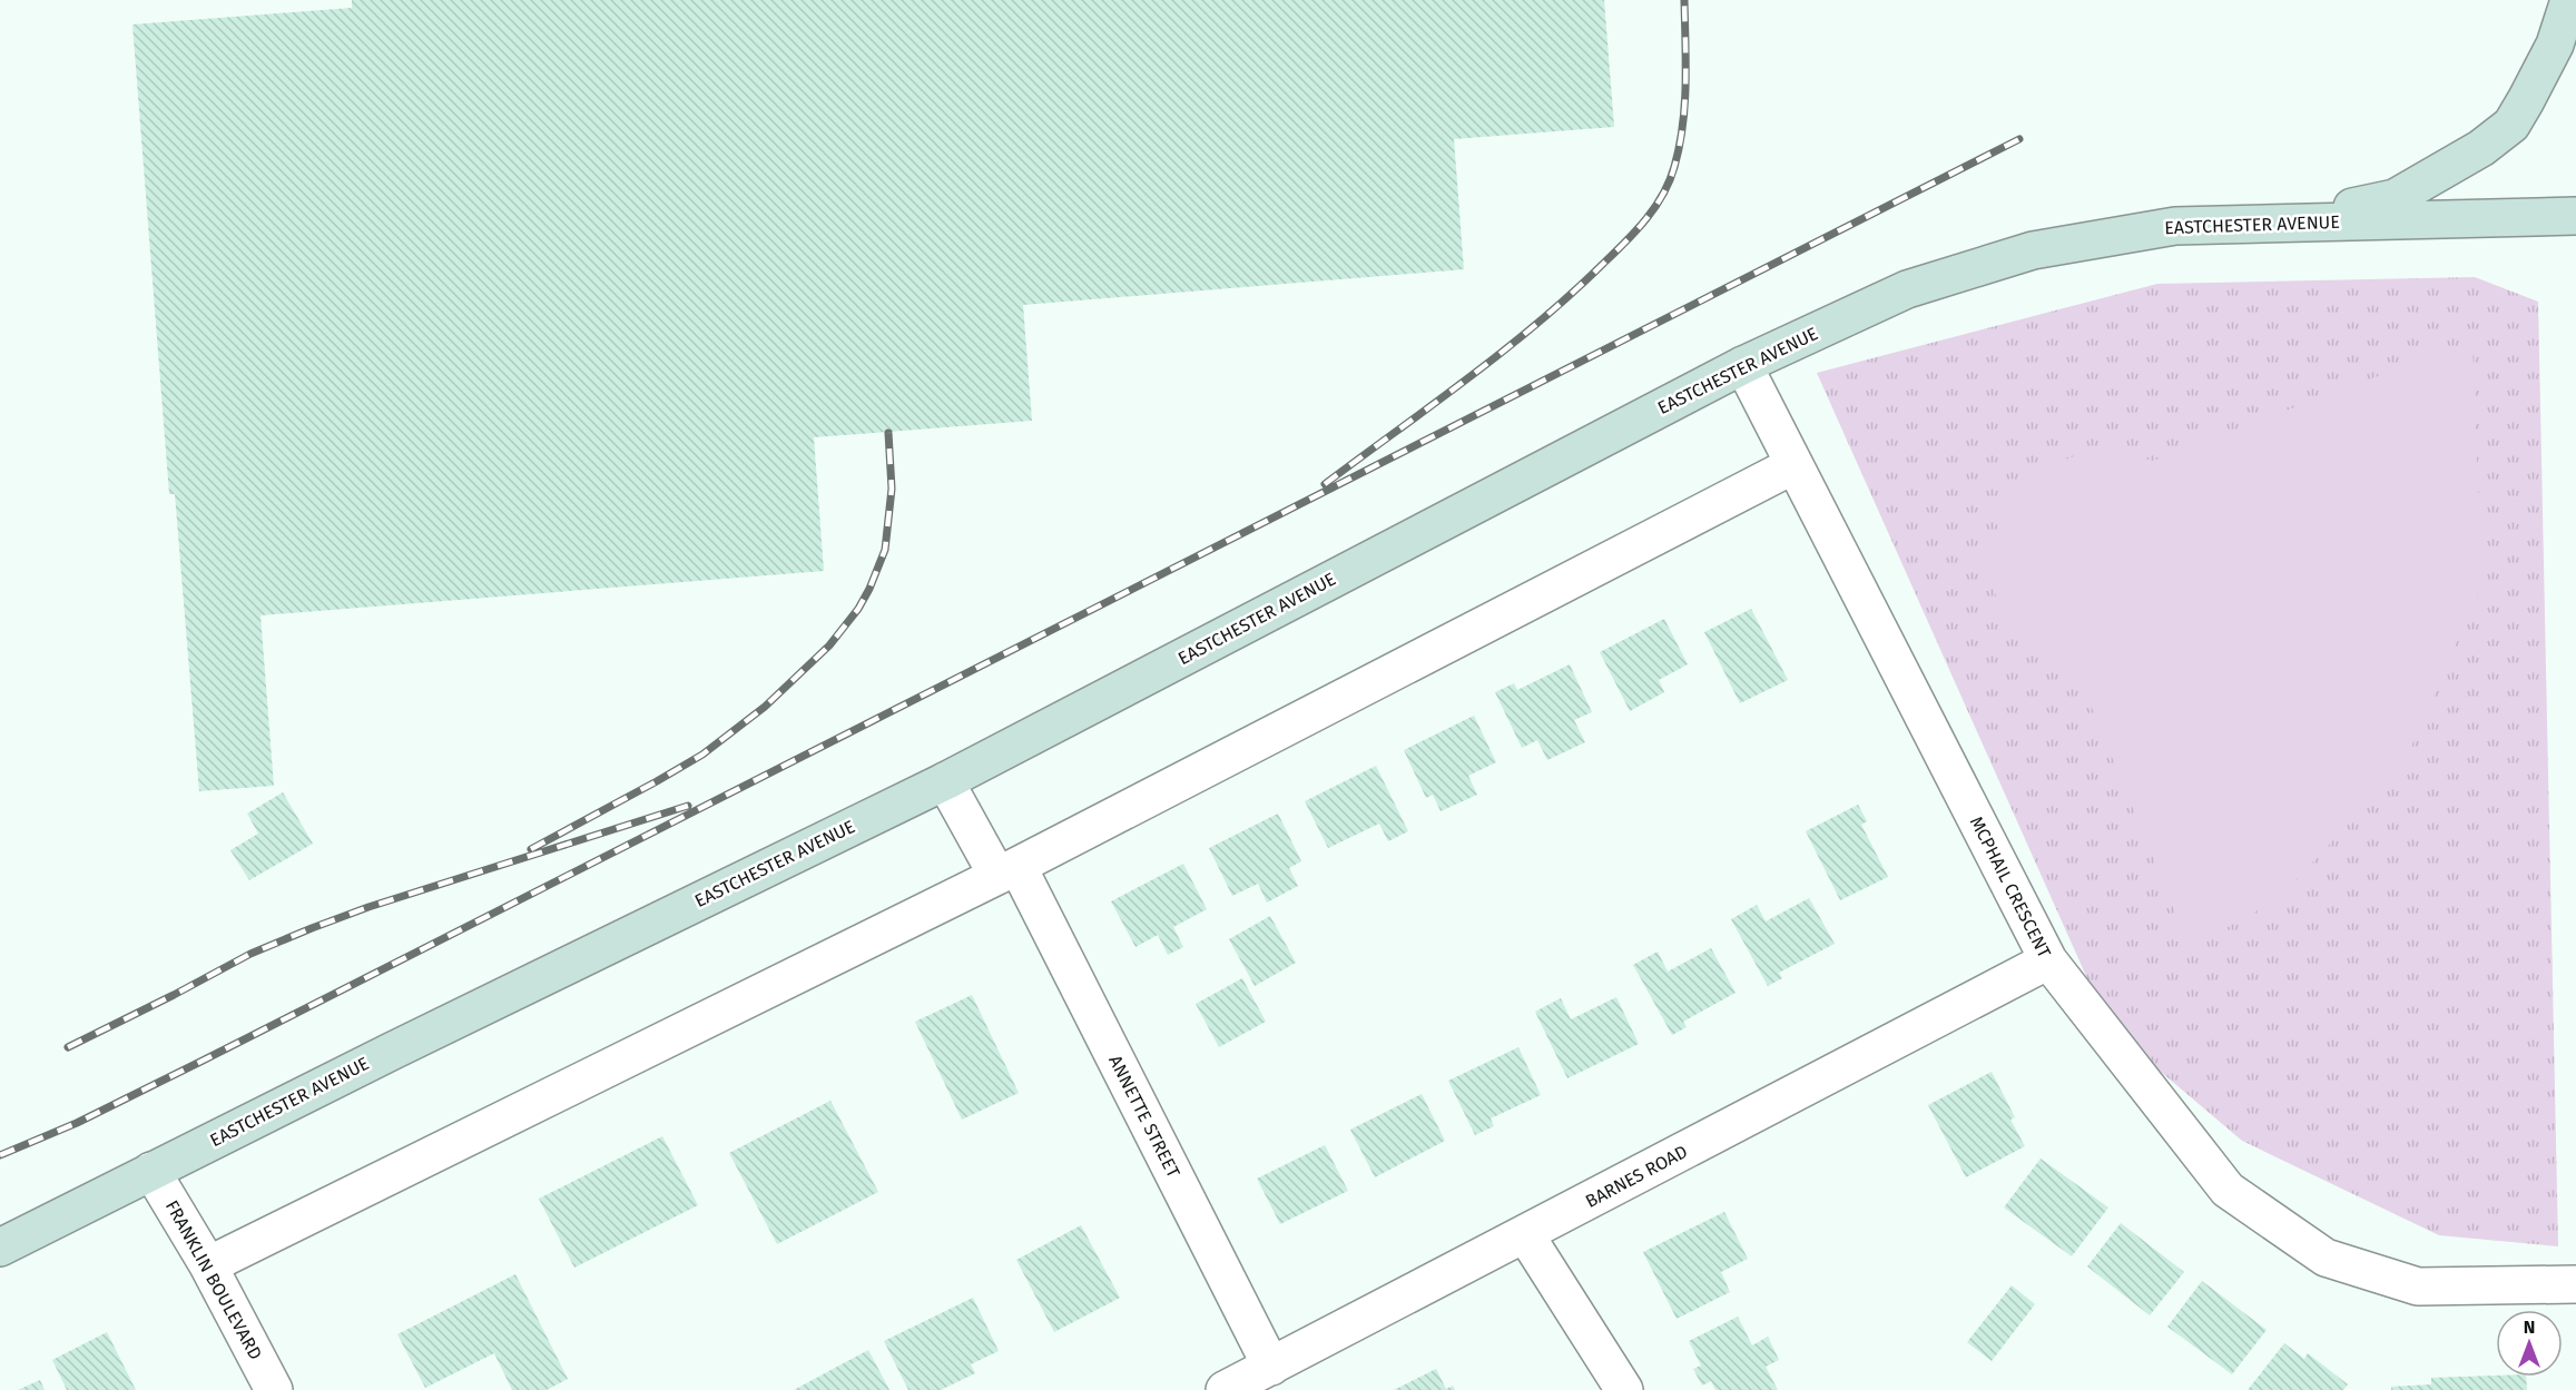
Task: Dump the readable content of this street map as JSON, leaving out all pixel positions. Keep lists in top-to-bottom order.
{
  "streets": {
    "street": [
      "EASTCHESTER AVENUE",
      "MCPHAIL CRESCENT",
      "ANNETTE STREET",
      "BARNES ROAD",
      "FRANKLIN BOULEVARD"
    ]
  },
  "crossings": [
    ["EASTCHESTER AVENUE", "MCPHAIL CRESCENT"],
    ["EASTCHESTER AVENUE", "ANNETTE STREET"],
    ["EASTCHESTER AVENUE", "FRANKLIN BOULEVARD"],
    ["MCPHAIL CRESCENT", "BARNES ROAD"],
    ["ANNETTE STREET", "BARNES ROAD"]
  ],
  "north": "top"
}
